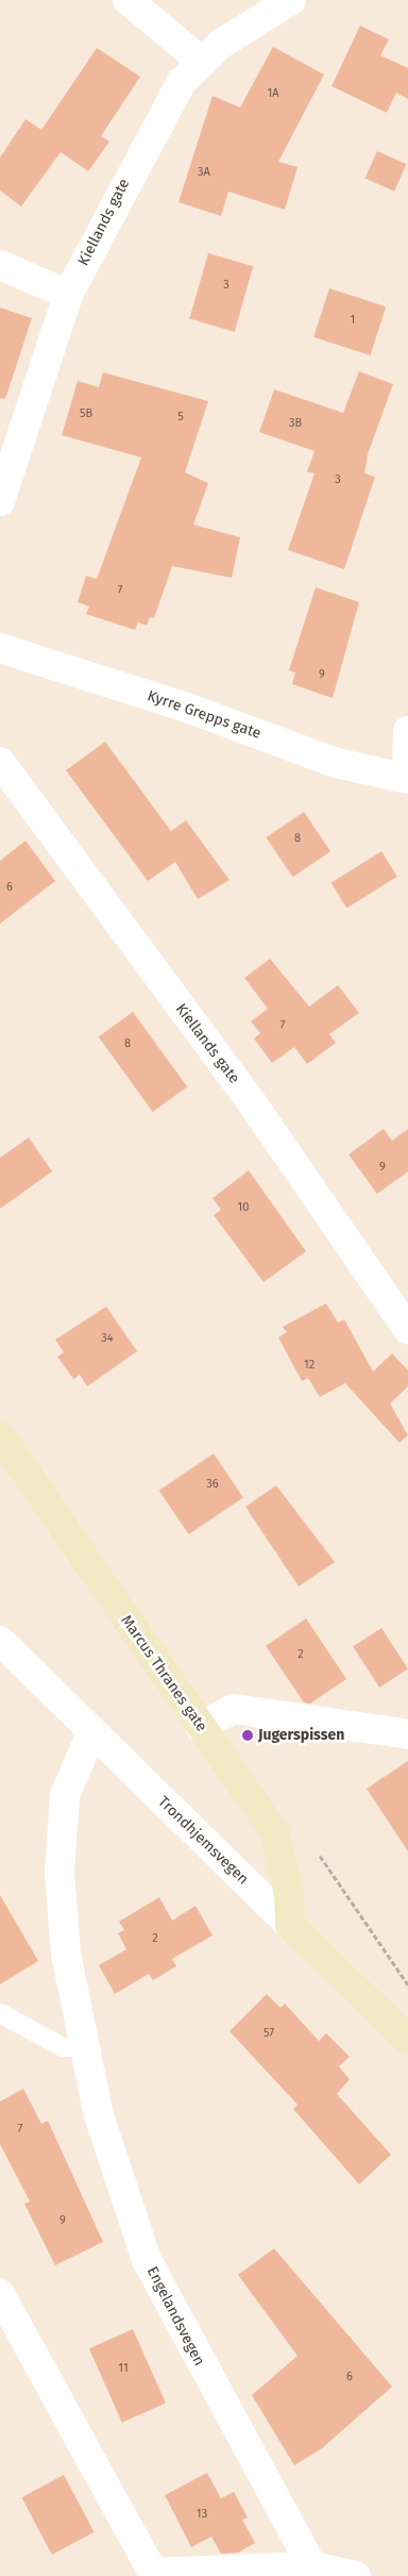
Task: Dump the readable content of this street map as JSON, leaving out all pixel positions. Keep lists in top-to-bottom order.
{
  "streets": {
    "main road": ["Marcus Thranes gate", "Trondhjemsvegen"],
    "street": ["Kiellands gate", "Kyrre Grepps gate", "Engelandsvegen"]
  },
  "crossings": [
    ["Marcus Thranes gate", "Trondhjemsvegen"],
    ["Trondhjemsvegen", "Engelandsvegen"]
  ],
  "places": ["Jugerspissen"],
  "house_numbers": [
    "1A",
    "3A",
    "3",
    "1",
    "5B",
    "5",
    "3B",
    "3",
    "7",
    "9",
    "8",
    "6",
    "7",
    "8",
    "9",
    "10",
    "34",
    "12",
    "36",
    "2",
    "2",
    "57",
    "7",
    "9",
    "11",
    "6",
    "13"
  ]
}
